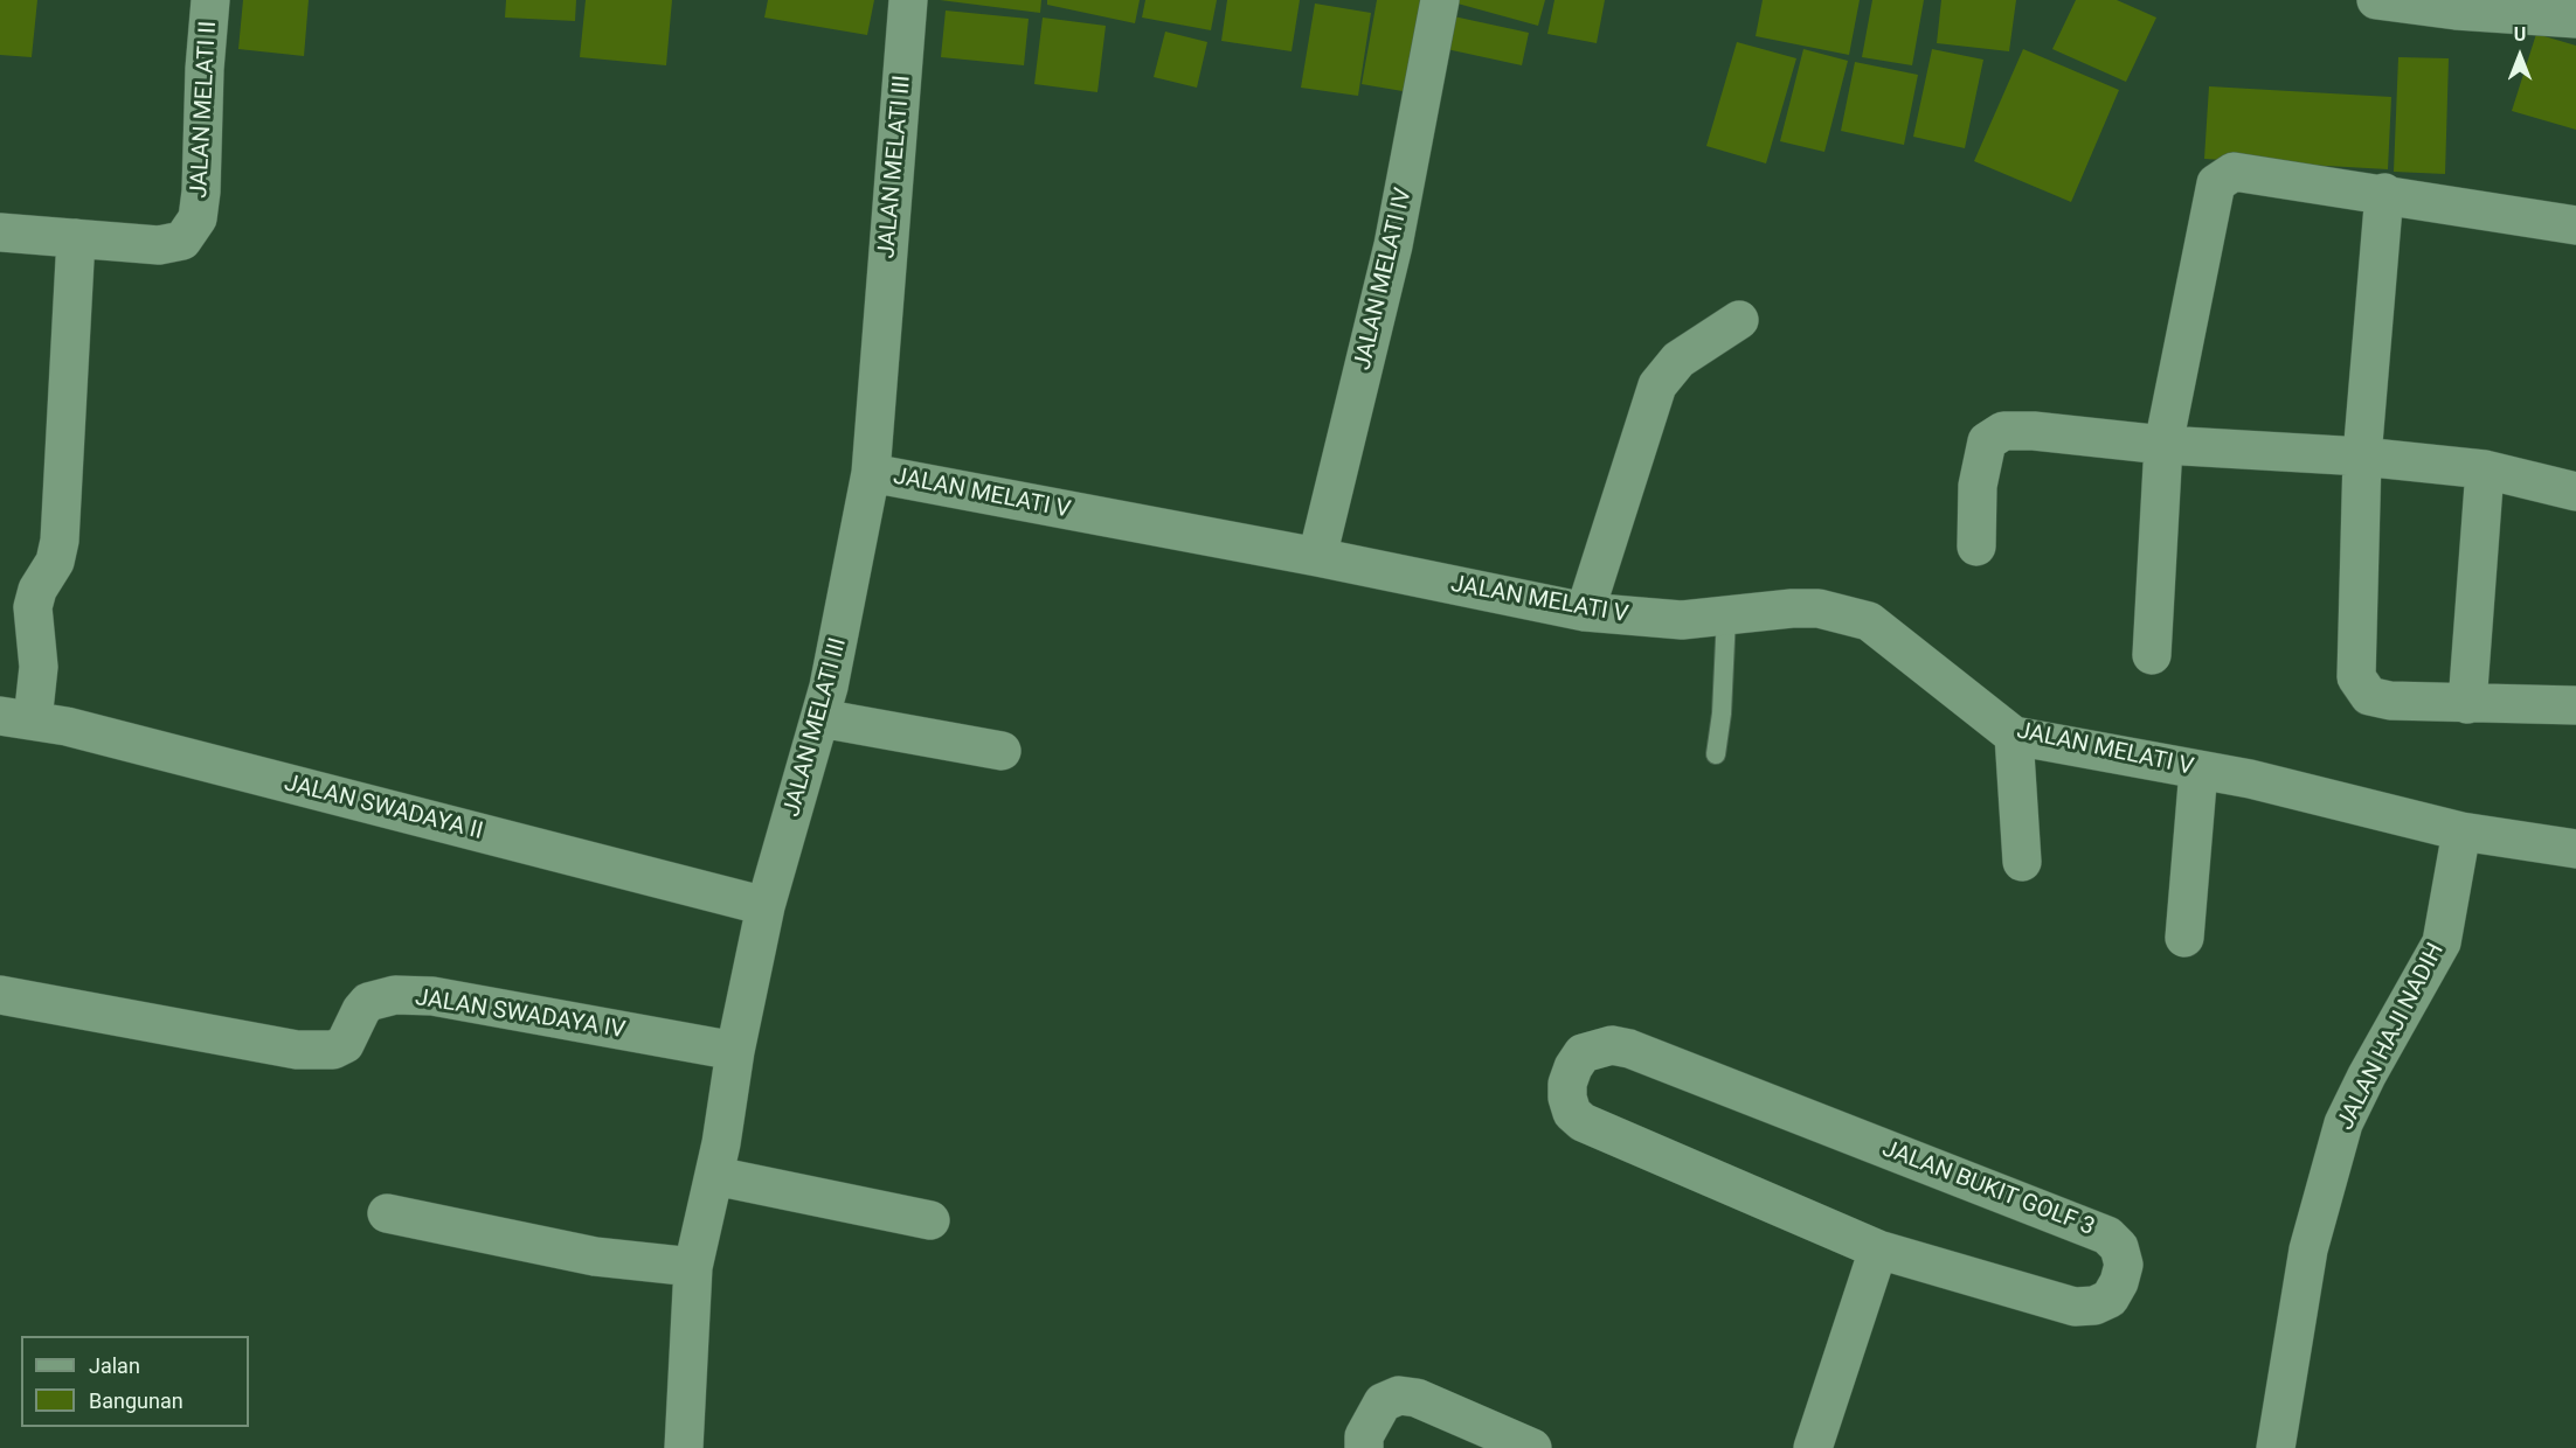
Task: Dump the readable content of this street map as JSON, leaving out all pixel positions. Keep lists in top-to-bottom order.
{
  "streets": {
    "street": [
      "JALAN MELATI II",
      "JALAN MELATI III",
      "JALAN MELATI IV",
      "JALAN MELATI V",
      "JALAN SWADAYA II",
      "JALAN SWADAYA IV",
      "JALAN HAJI NADIH",
      "JALAN BUKIT GOLF 3"
    ]
  },
  "crossings": [
    ["JALAN MELATI III", "JALAN MELATI V"],
    ["JALAN MELATI III", "JALAN SWADAYA II"],
    ["JALAN MELATI III", "JALAN SWADAYA IV"],
    ["JALAN MELATI IV", "JALAN MELATI V"],
    ["JALAN MELATI V", "JALAN HAJI NADIH"]
  ],
  "legend": ["Jalan", "Bangunan"],
  "north": "top"
}
